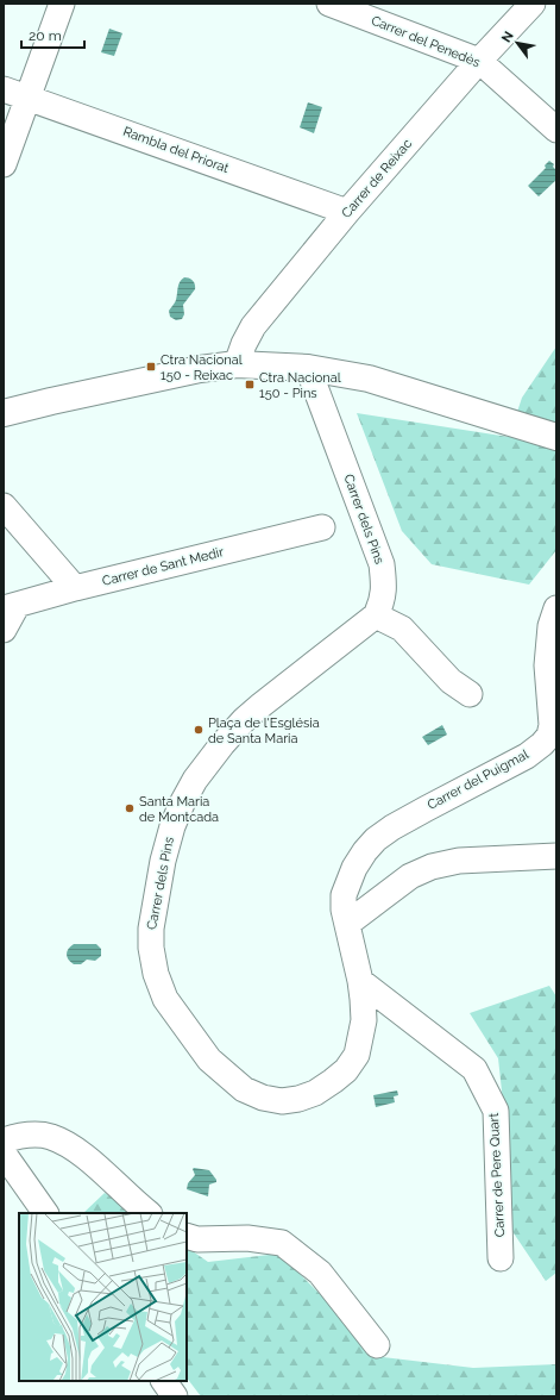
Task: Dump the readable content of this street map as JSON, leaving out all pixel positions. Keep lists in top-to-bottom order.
{
  "streets": {
    "street": [
      "Carrer del Penedès",
      "Rambla del Priorat",
      "Carrer de Reixac",
      "Carrer dels Pins",
      "Carrer de Sant Medir",
      "Carrer del Puigmal",
      "Carrer de Pere Quart"
    ]
  },
  "crossings": [
    ["Carrer del Penedès", "Carrer de Reixac"],
    ["Rambla del Priorat", "Carrer de Reixac"],
    ["Carrer dels Pins", "Carrer del Puigmal"],
    ["Carrer dels Pins", "Carrer de Pere Quart"]
  ],
  "places": {
    "transit": ["Ctra Nacional 150 - Reixac", "Ctra Nacional 150 - Pins"],
    "other": ["Plaça de l'Església de Santa Maria", "Santa Maria de Montcada"]
  },
  "scale_bar": "20 m",
  "north": "top left"
}
